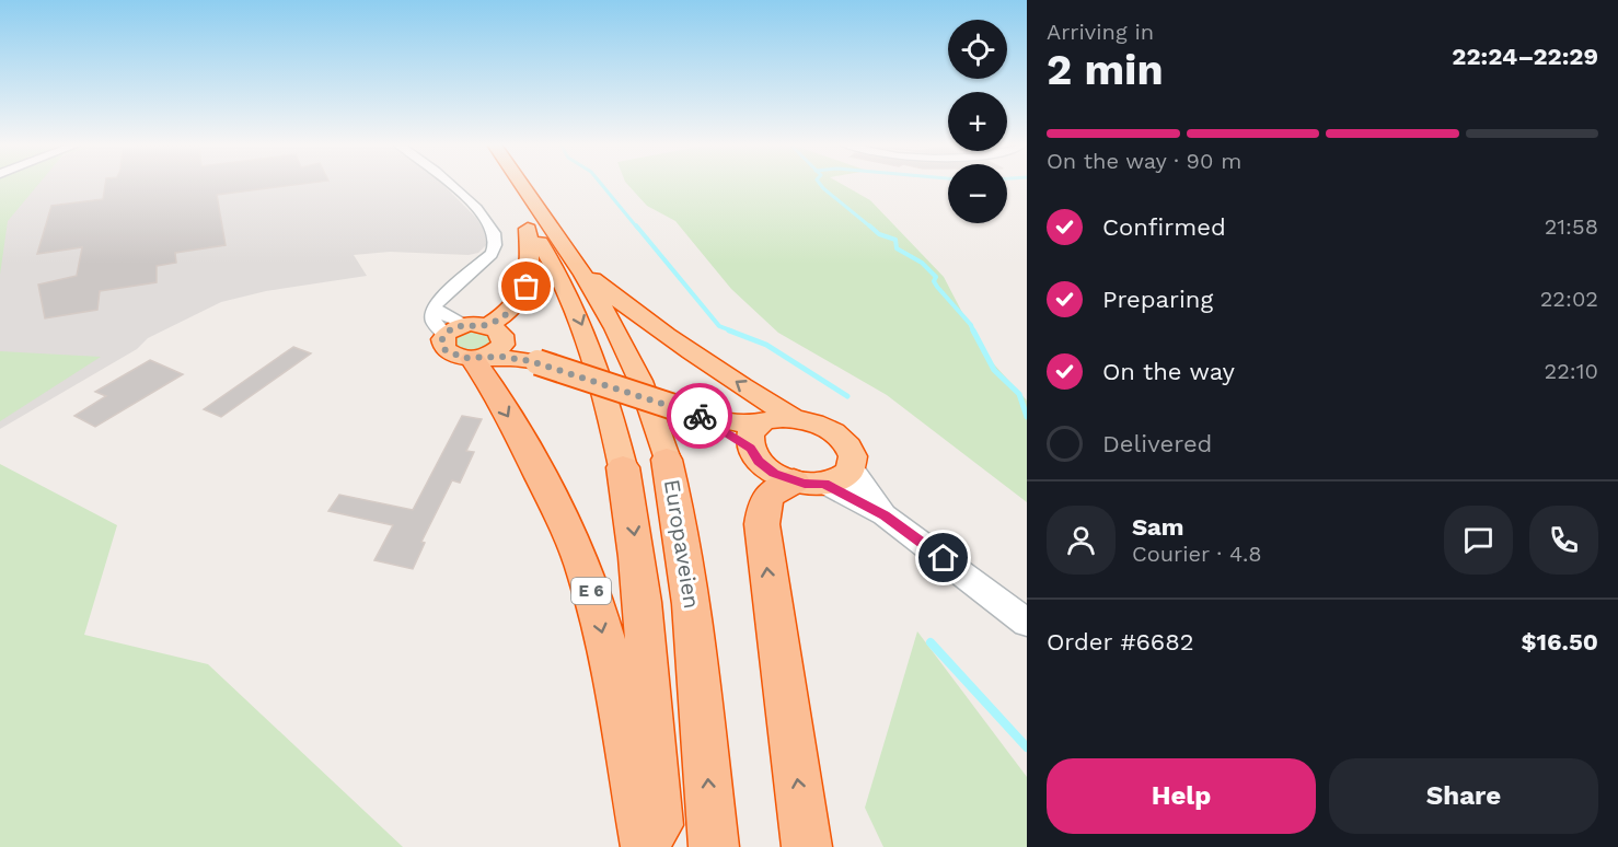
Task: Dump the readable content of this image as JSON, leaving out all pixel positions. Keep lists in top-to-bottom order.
{
  "streets": {
    "highway": ["Europaveien", "E 6"]
  },
  "page": {
    "heading": ["2 min", "Arriving in", "22:24–22:29"],
    "panel": [
      "Sam",
      "Courier · 4.8",
      "Order #6682",
      "$16.50"
    ],
    "map_buttons": ["+", "−"],
    "bar": "On the way · 90 m",
    "list": [
      ["Confirmed", "21:58"],
      ["Preparing", "22:02"],
      ["On the way", "22:10"],
      "Delivered"
    ],
    "buttons": ["Help", "Share"]
  }
}
